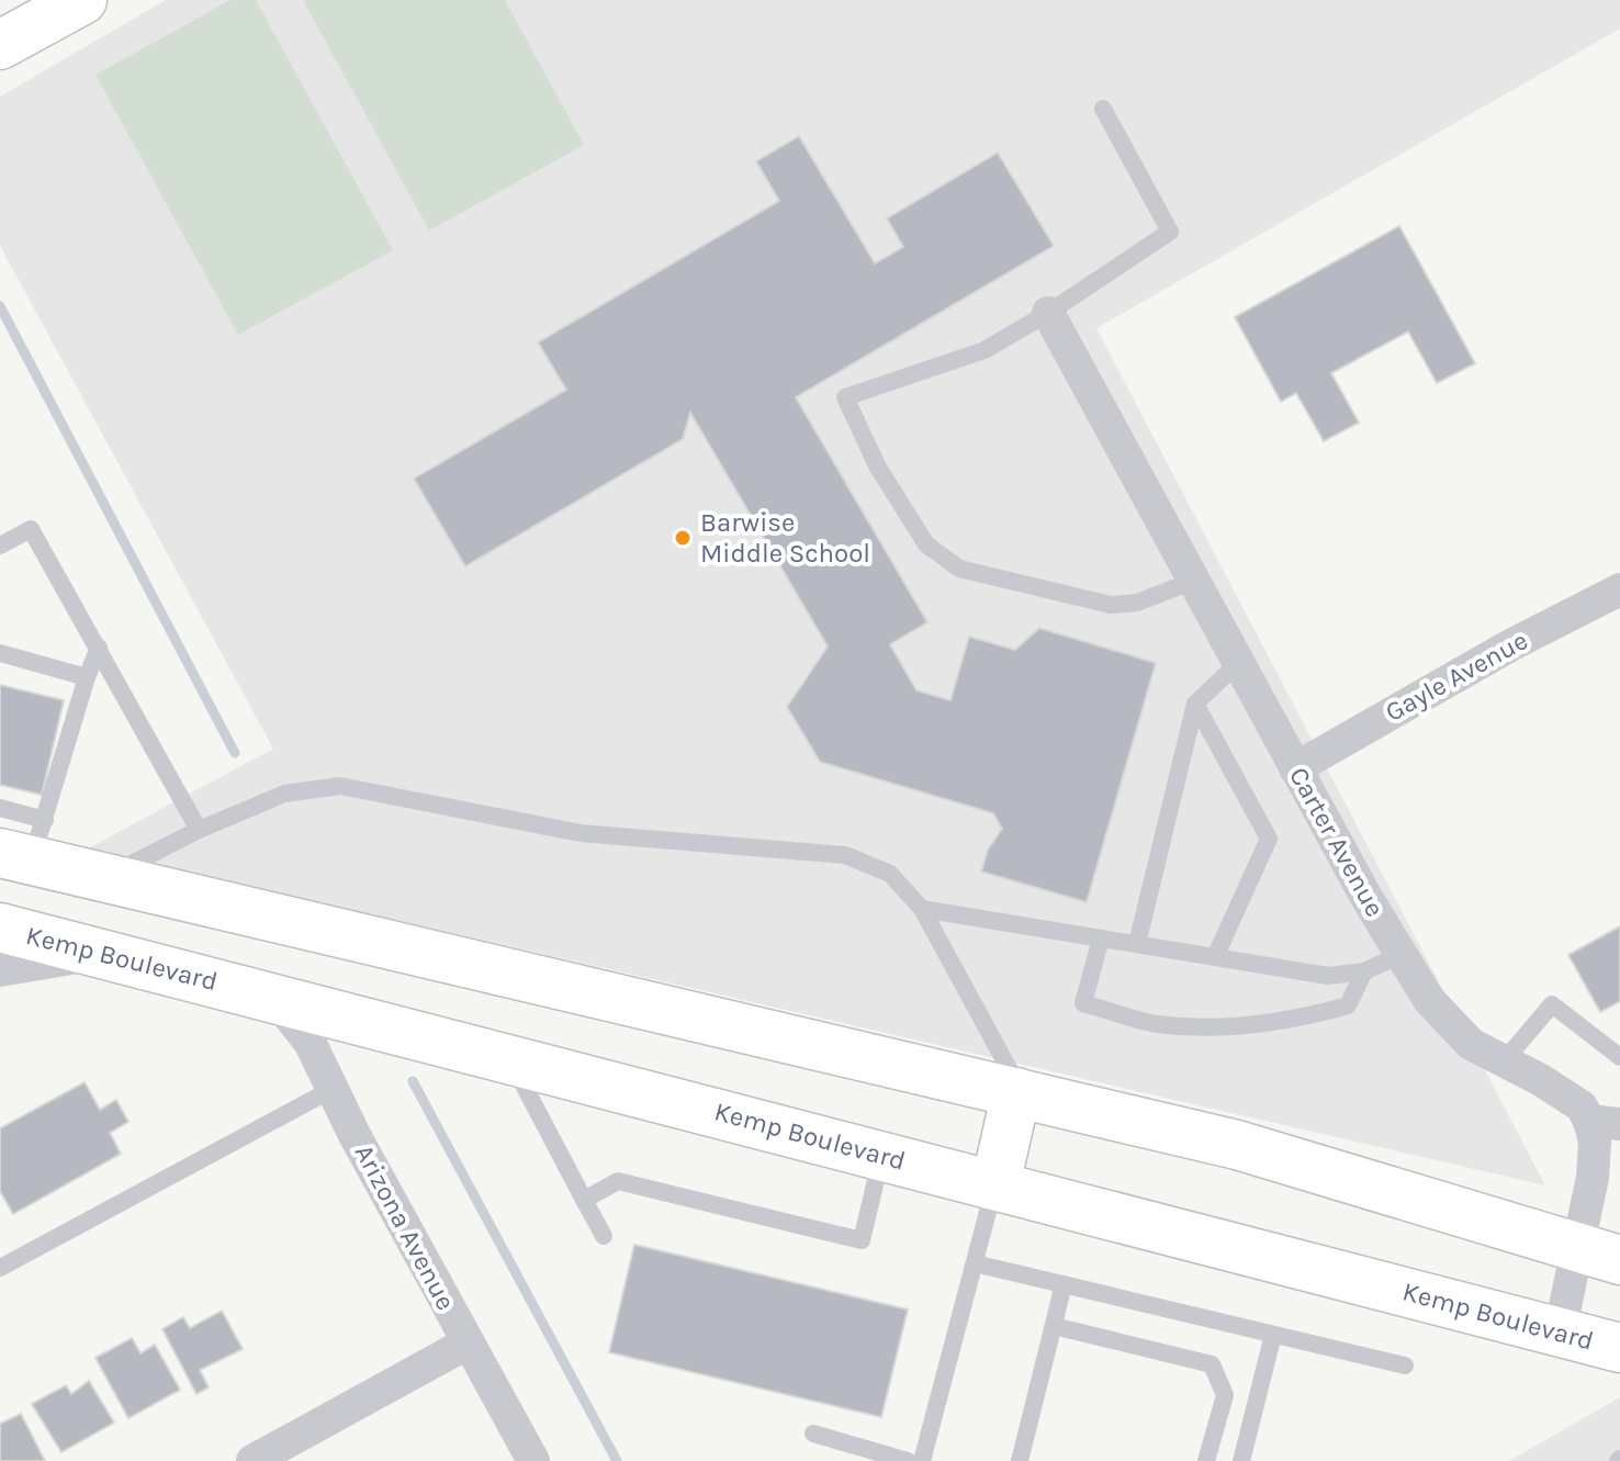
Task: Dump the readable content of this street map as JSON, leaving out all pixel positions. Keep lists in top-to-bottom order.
{
  "streets": {
    "main road": ["Kemp Boulevard"],
    "street": ["Gayle Avenue", "Carter Avenue", "Arizona Avenue"]
  },
  "crossings": [
    ["Gayle Avenue", "Carter Avenue"],
    ["Carter Avenue", "Kemp Boulevard"],
    ["Kemp Boulevard", "Arizona Avenue"]
  ],
  "places": ["Barwise Middle School"]
}
